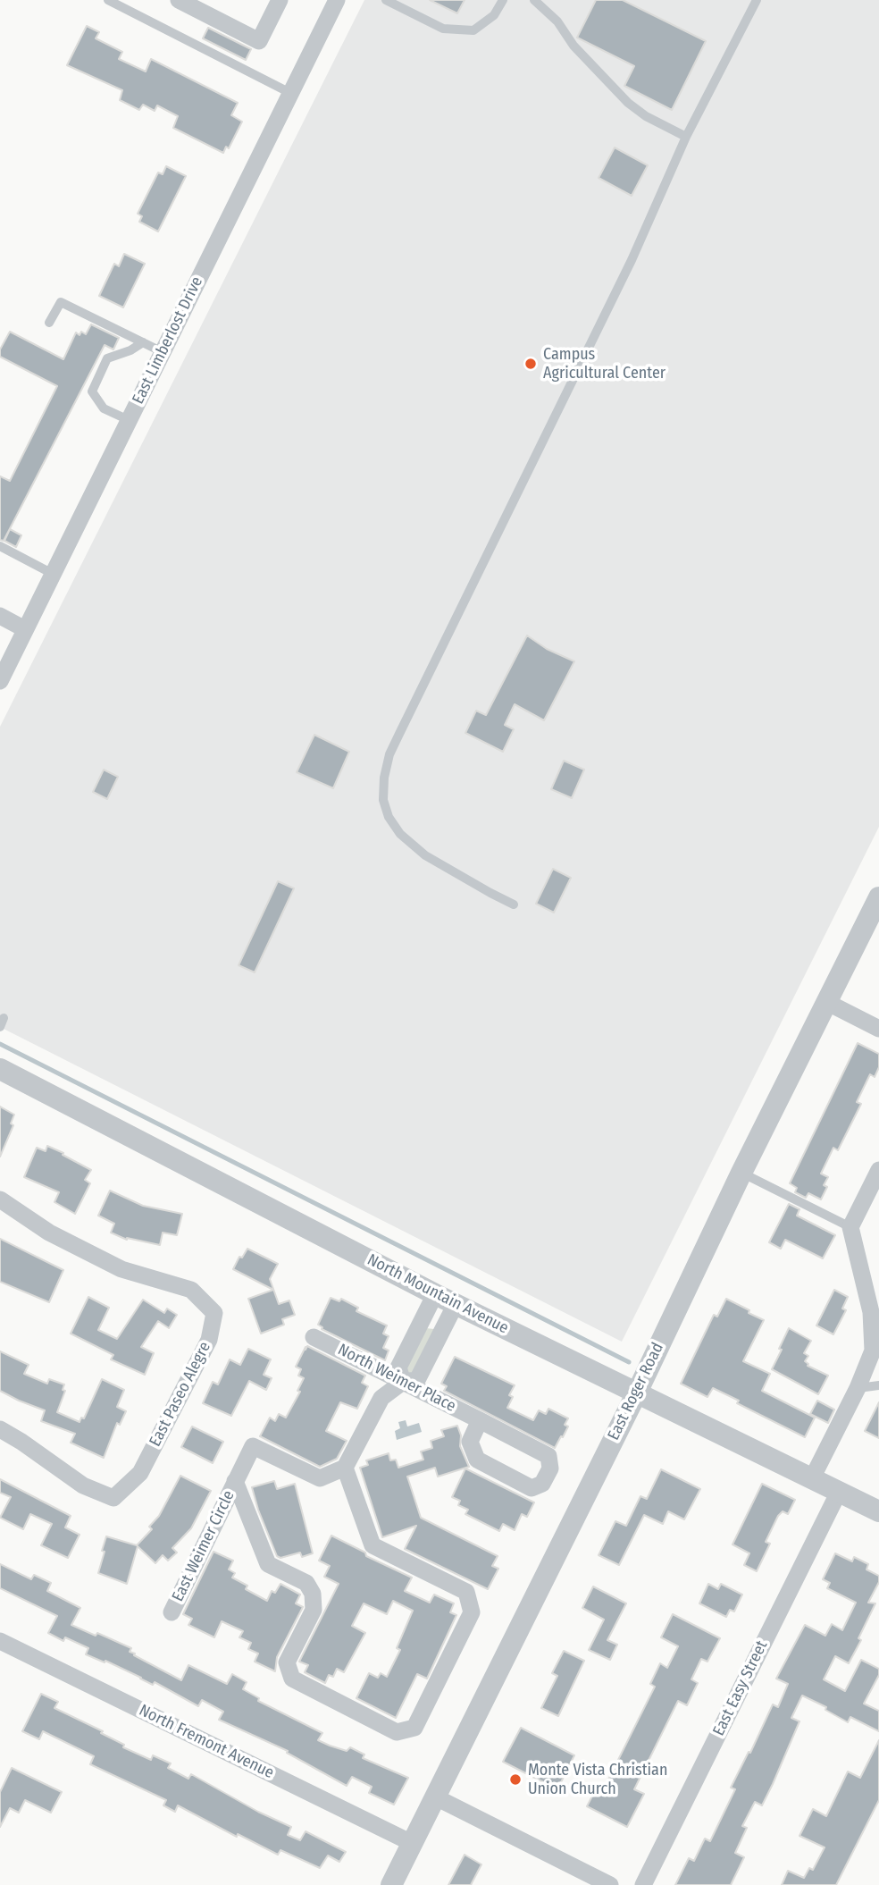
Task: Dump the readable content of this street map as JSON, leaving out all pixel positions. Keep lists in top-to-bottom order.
{
  "streets": {
    "street": [
      "East Limberlost Drive",
      "North Mountain Avenue",
      "North Weimer Place",
      "East Roger Road",
      "East Paseo Alegre",
      "East Weimer Circle",
      "East Easy Street",
      "North Fremont Avenue"
    ]
  },
  "crossings": [
    ["North Mountain Avenue", "East Roger Road"],
    ["North Mountain Avenue", "East Easy Street"],
    ["East Roger Road", "North Fremont Avenue"]
  ],
  "places": ["Campus Agricultural Center", "Monte Vista Christian Union Church"]
}
